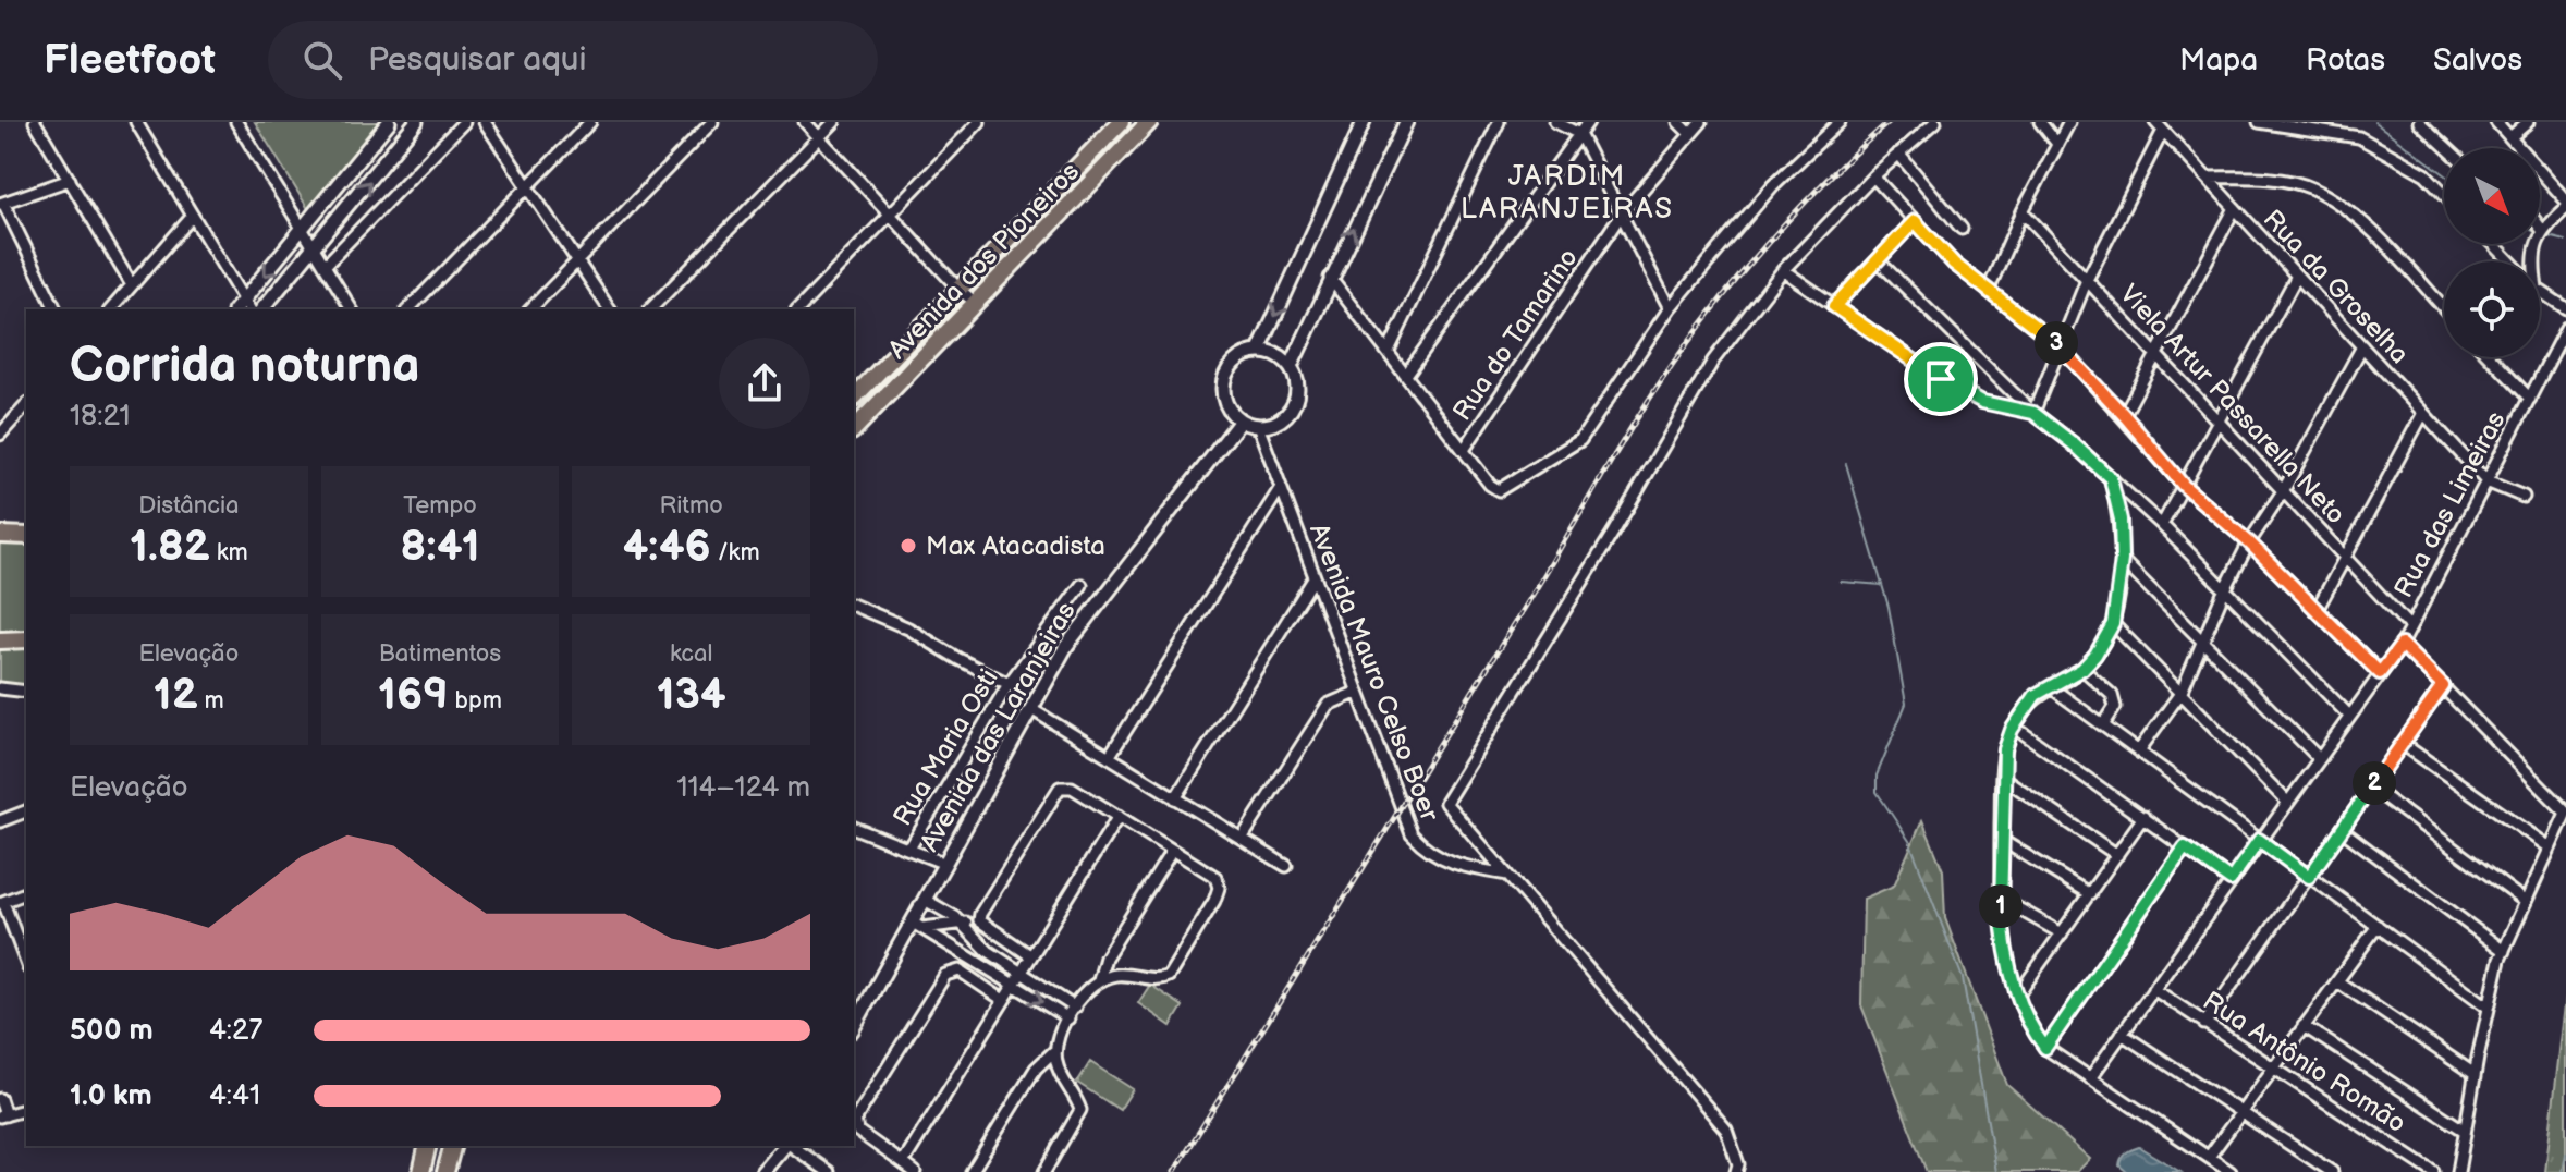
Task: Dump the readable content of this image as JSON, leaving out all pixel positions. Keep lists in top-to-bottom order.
{
  "streets": {
    "main road": ["Avenida dos Pioneiros"],
    "street": [
      "Rua da Groselha",
      "Rua do Tamarino",
      "Viela Artur Passarella Neto",
      "Rua das Limeiras",
      "Avenida Mauro Celso Boer",
      "Avenida das Laranjeiras",
      "Rua Maria Osti",
      "Rua Antônio Romão"
    ]
  },
  "crossings": [
    ["Rua da Groselha", "Rua das Limeiras"],
    ["Viela Artur Passarella Neto", "Rua das Limeiras"],
    ["Rua das Limeiras", "Rua Antônio Romão"],
    ["Avenida Mauro Celso Boer", "Avenida das Laranjeiras"]
  ],
  "districts": ["JARDIM LARANJEIRAS"],
  "places": ["Max Atacadista"],
  "north": "bottom right",
  "page": {
    "header": "Fleetfoot",
    "search": "Pesquisar aqui",
    "nav": ["Mapa", "Rotas", "Salvos"],
    "heading": ["Corrida noturna", "18:21"],
    "pins": ["3", "2", "1"],
    "stats": [
      ["Distância", "1.82 km"],
      ["Tempo", "8:41"],
      ["Ritmo", "4:46 /km"],
      ["Elevação", "12 m"],
      ["Batimentos", "169 bpm"],
      ["kcal", "134"]
    ],
    "chart": ["Elevação", "114–124 m"],
    "list": [
      {
        "name": "500 m",
        "note": "4:27"
      },
      {
        "name": "1.0 km",
        "note": "4:41"
      }
    ]
  }
}
